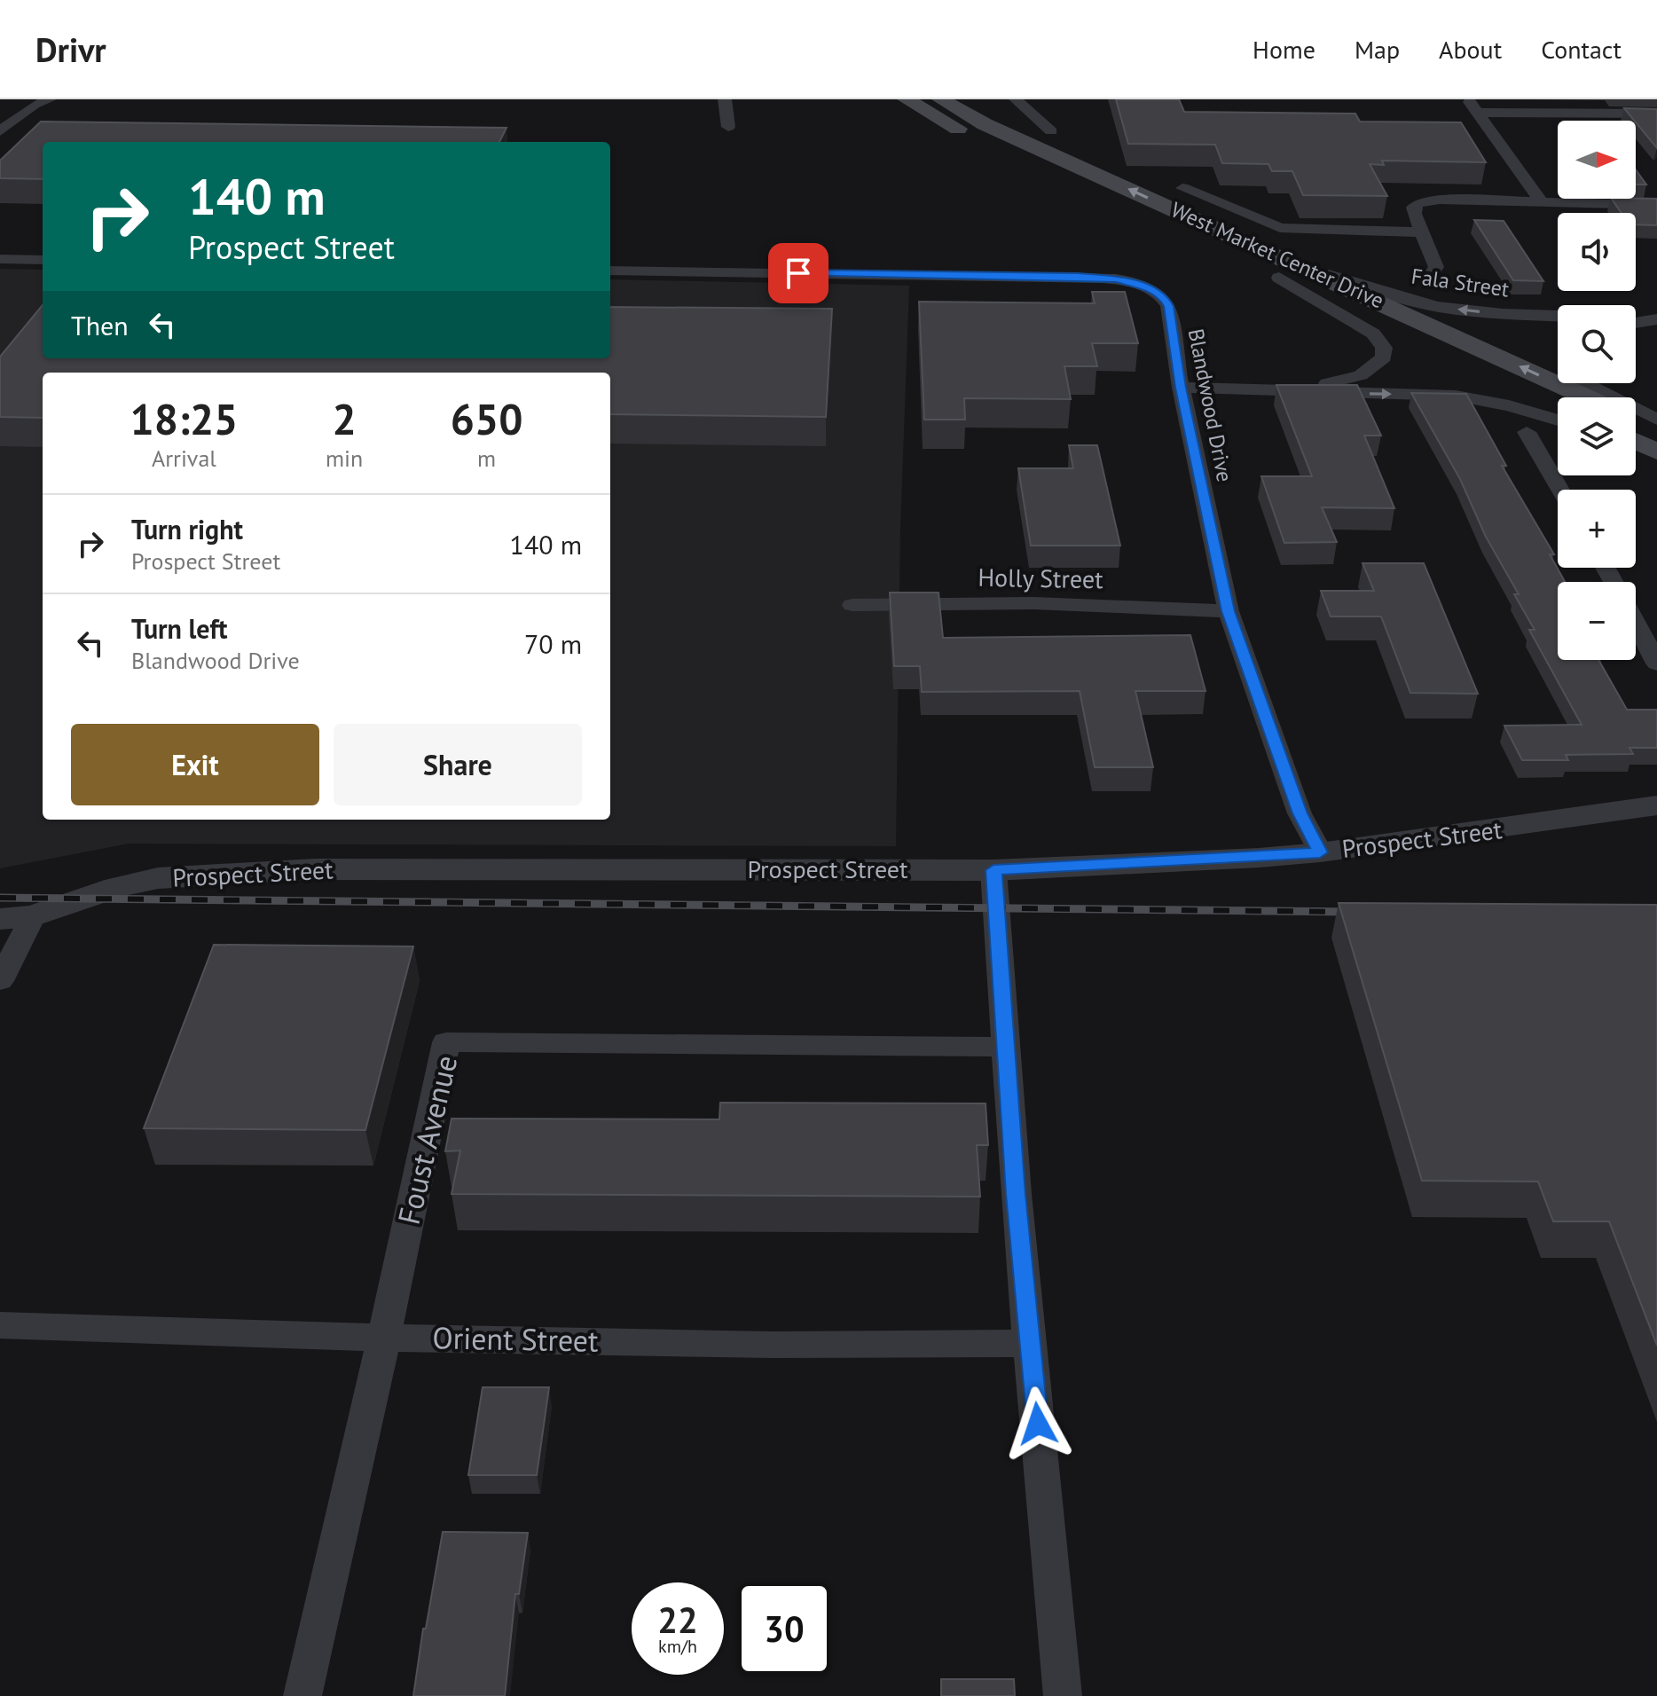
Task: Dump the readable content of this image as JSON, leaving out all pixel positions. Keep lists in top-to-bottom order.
{
  "streets": {
    "main road": ["West Market Center Drive"],
    "street": [
      "Fala Street",
      "Blandwood Drive",
      "Holly Street",
      "Prospect Street",
      "Foust Avenue",
      "Orient Street"
    ]
  },
  "crossings": [
    ["West Market Center Drive", "Fala Street"],
    ["Blandwood Drive", "Holly Street"],
    ["Blandwood Drive", "Prospect Street"],
    ["Foust Avenue", "Orient Street"]
  ],
  "north": "right",
  "page": {
    "header": "Drivr",
    "nav": [
      "Home",
      "Map",
      "About",
      "Contact"
    ],
    "map_buttons": ["+", "−"],
    "turn": ["140 m", "Prospect Street"],
    "then": "Then",
    "eta": [
      "18:25",
      "Arrival",
      "2",
      "min",
      "650",
      "m"
    ],
    "list": [
      {
        "name": "Turn right",
        "note": "Prospect Street",
        "value": "140 m"
      },
      {
        "name": "Turn left",
        "note": "Blandwood Drive",
        "value": "70 m"
      }
    ],
    "buttons": ["Exit", "Share"],
    "speed": "22 km/h",
    "limit": "30"
  }
}
